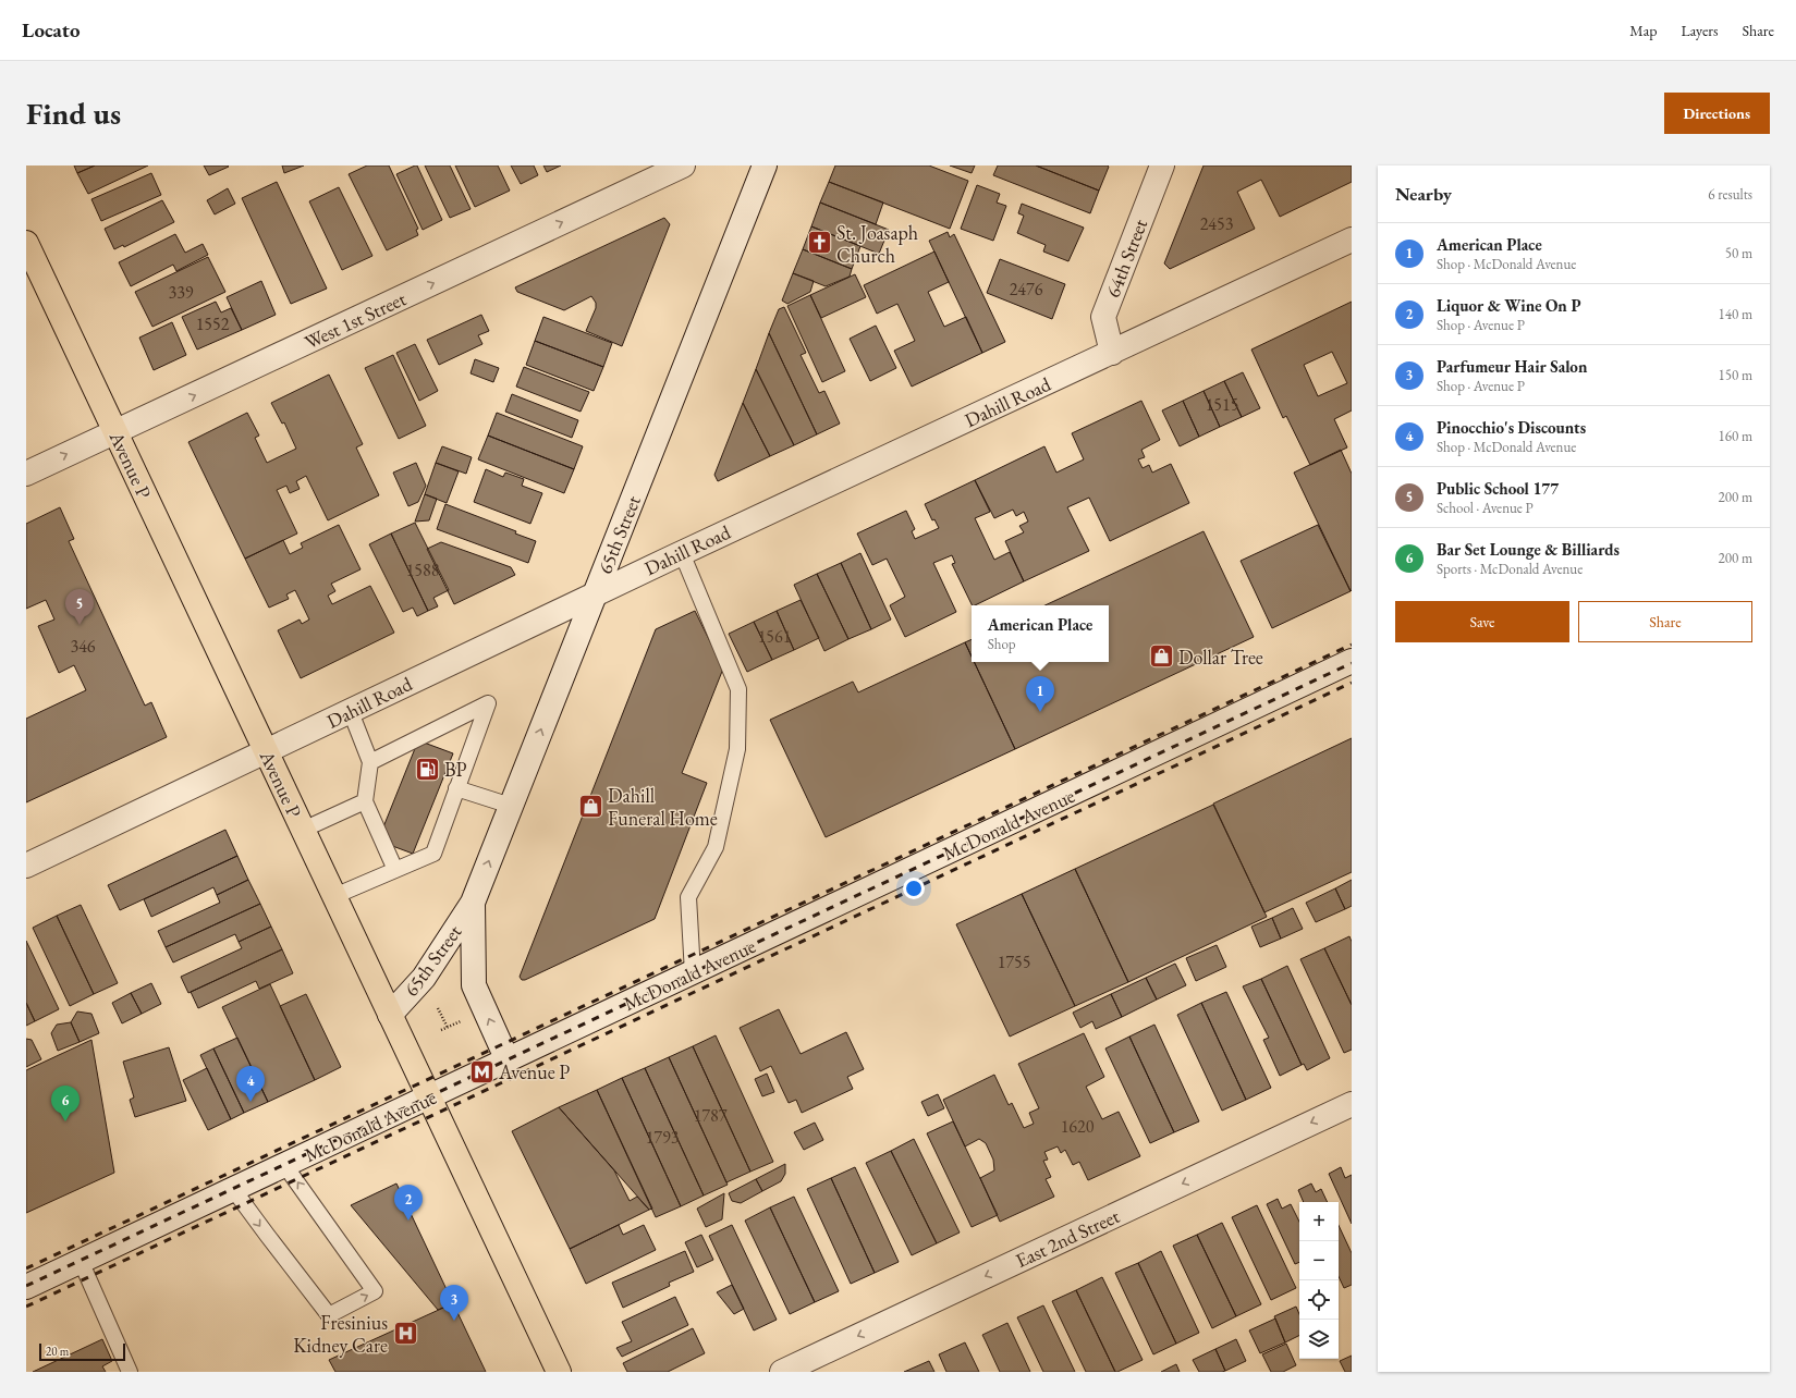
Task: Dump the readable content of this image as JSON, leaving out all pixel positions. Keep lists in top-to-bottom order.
{
  "streets": {
    "main road": ["Avenue P"],
    "street": [
      "64th Street",
      "West 1st Street",
      "Dahill Road",
      "65th Street",
      "McDonald Avenue",
      "East 2nd Street"
    ]
  },
  "crossings": [
    ["64th Street", "Dahill Road"],
    ["West 1st Street", "Avenue P"],
    ["Dahill Road", "Avenue P"],
    ["Dahill Road", "65th Street"],
    ["Avenue P", "65th Street"],
    ["Avenue P", "McDonald Avenue"],
    ["65th Street", "McDonald Avenue"]
  ],
  "one_way": ["West 1st Street", "65th Street", "East 2nd Street"],
  "places": {
    "church": ["St. Joasaph Church"],
    "shop": ["Dollar Tree", "Dahill Funeral Home"],
    "fuel station": ["BP"],
    "metro station": ["Avenue P"],
    "hospital": ["Fresinius Kidney Care"]
  },
  "house_numbers": [
    "2453",
    "2476",
    "339",
    "1552",
    "1515",
    "1588",
    "1561",
    "346",
    "1755",
    "1787",
    "1620",
    "1793"
  ],
  "scale_bar": "20 m",
  "page": {
    "header": "Locato",
    "nav": ["Map", "Layers", "Share"],
    "buttons": [
      "Directions",
      ["Save", "Share"]
    ],
    "title": "Find us",
    "heading": ["Nearby", "6 results"],
    "list": [
      {
        "mark": "1",
        "name": "American Place",
        "note": "Shop · McDonald Avenue",
        "value": "50 m"
      },
      {
        "mark": "2",
        "name": "Liquor & Wine On P",
        "note": "Shop · Avenue P",
        "value": "140 m"
      },
      {
        "mark": "3",
        "name": "Parfumeur Hair Salon",
        "note": "Shop · Avenue P",
        "value": "150 m"
      },
      {
        "mark": "4",
        "name": "Pinocchio's Discounts",
        "note": "Shop · McDonald Avenue",
        "value": "160 m"
      },
      {
        "mark": "5",
        "name": "Public School 177",
        "note": "School · Avenue P",
        "value": "200 m"
      },
      {
        "mark": "6",
        "name": "Bar Set Lounge & Billiards",
        "note": "Sports · McDonald Avenue",
        "value": "200 m"
      }
    ],
    "pins": [
      "5",
      "1",
      "4",
      "6",
      "2",
      "3"
    ],
    "popup": ["American Place", "Shop"],
    "map_buttons": ["+", "−"],
    "scale": "20 m"
  }
}
